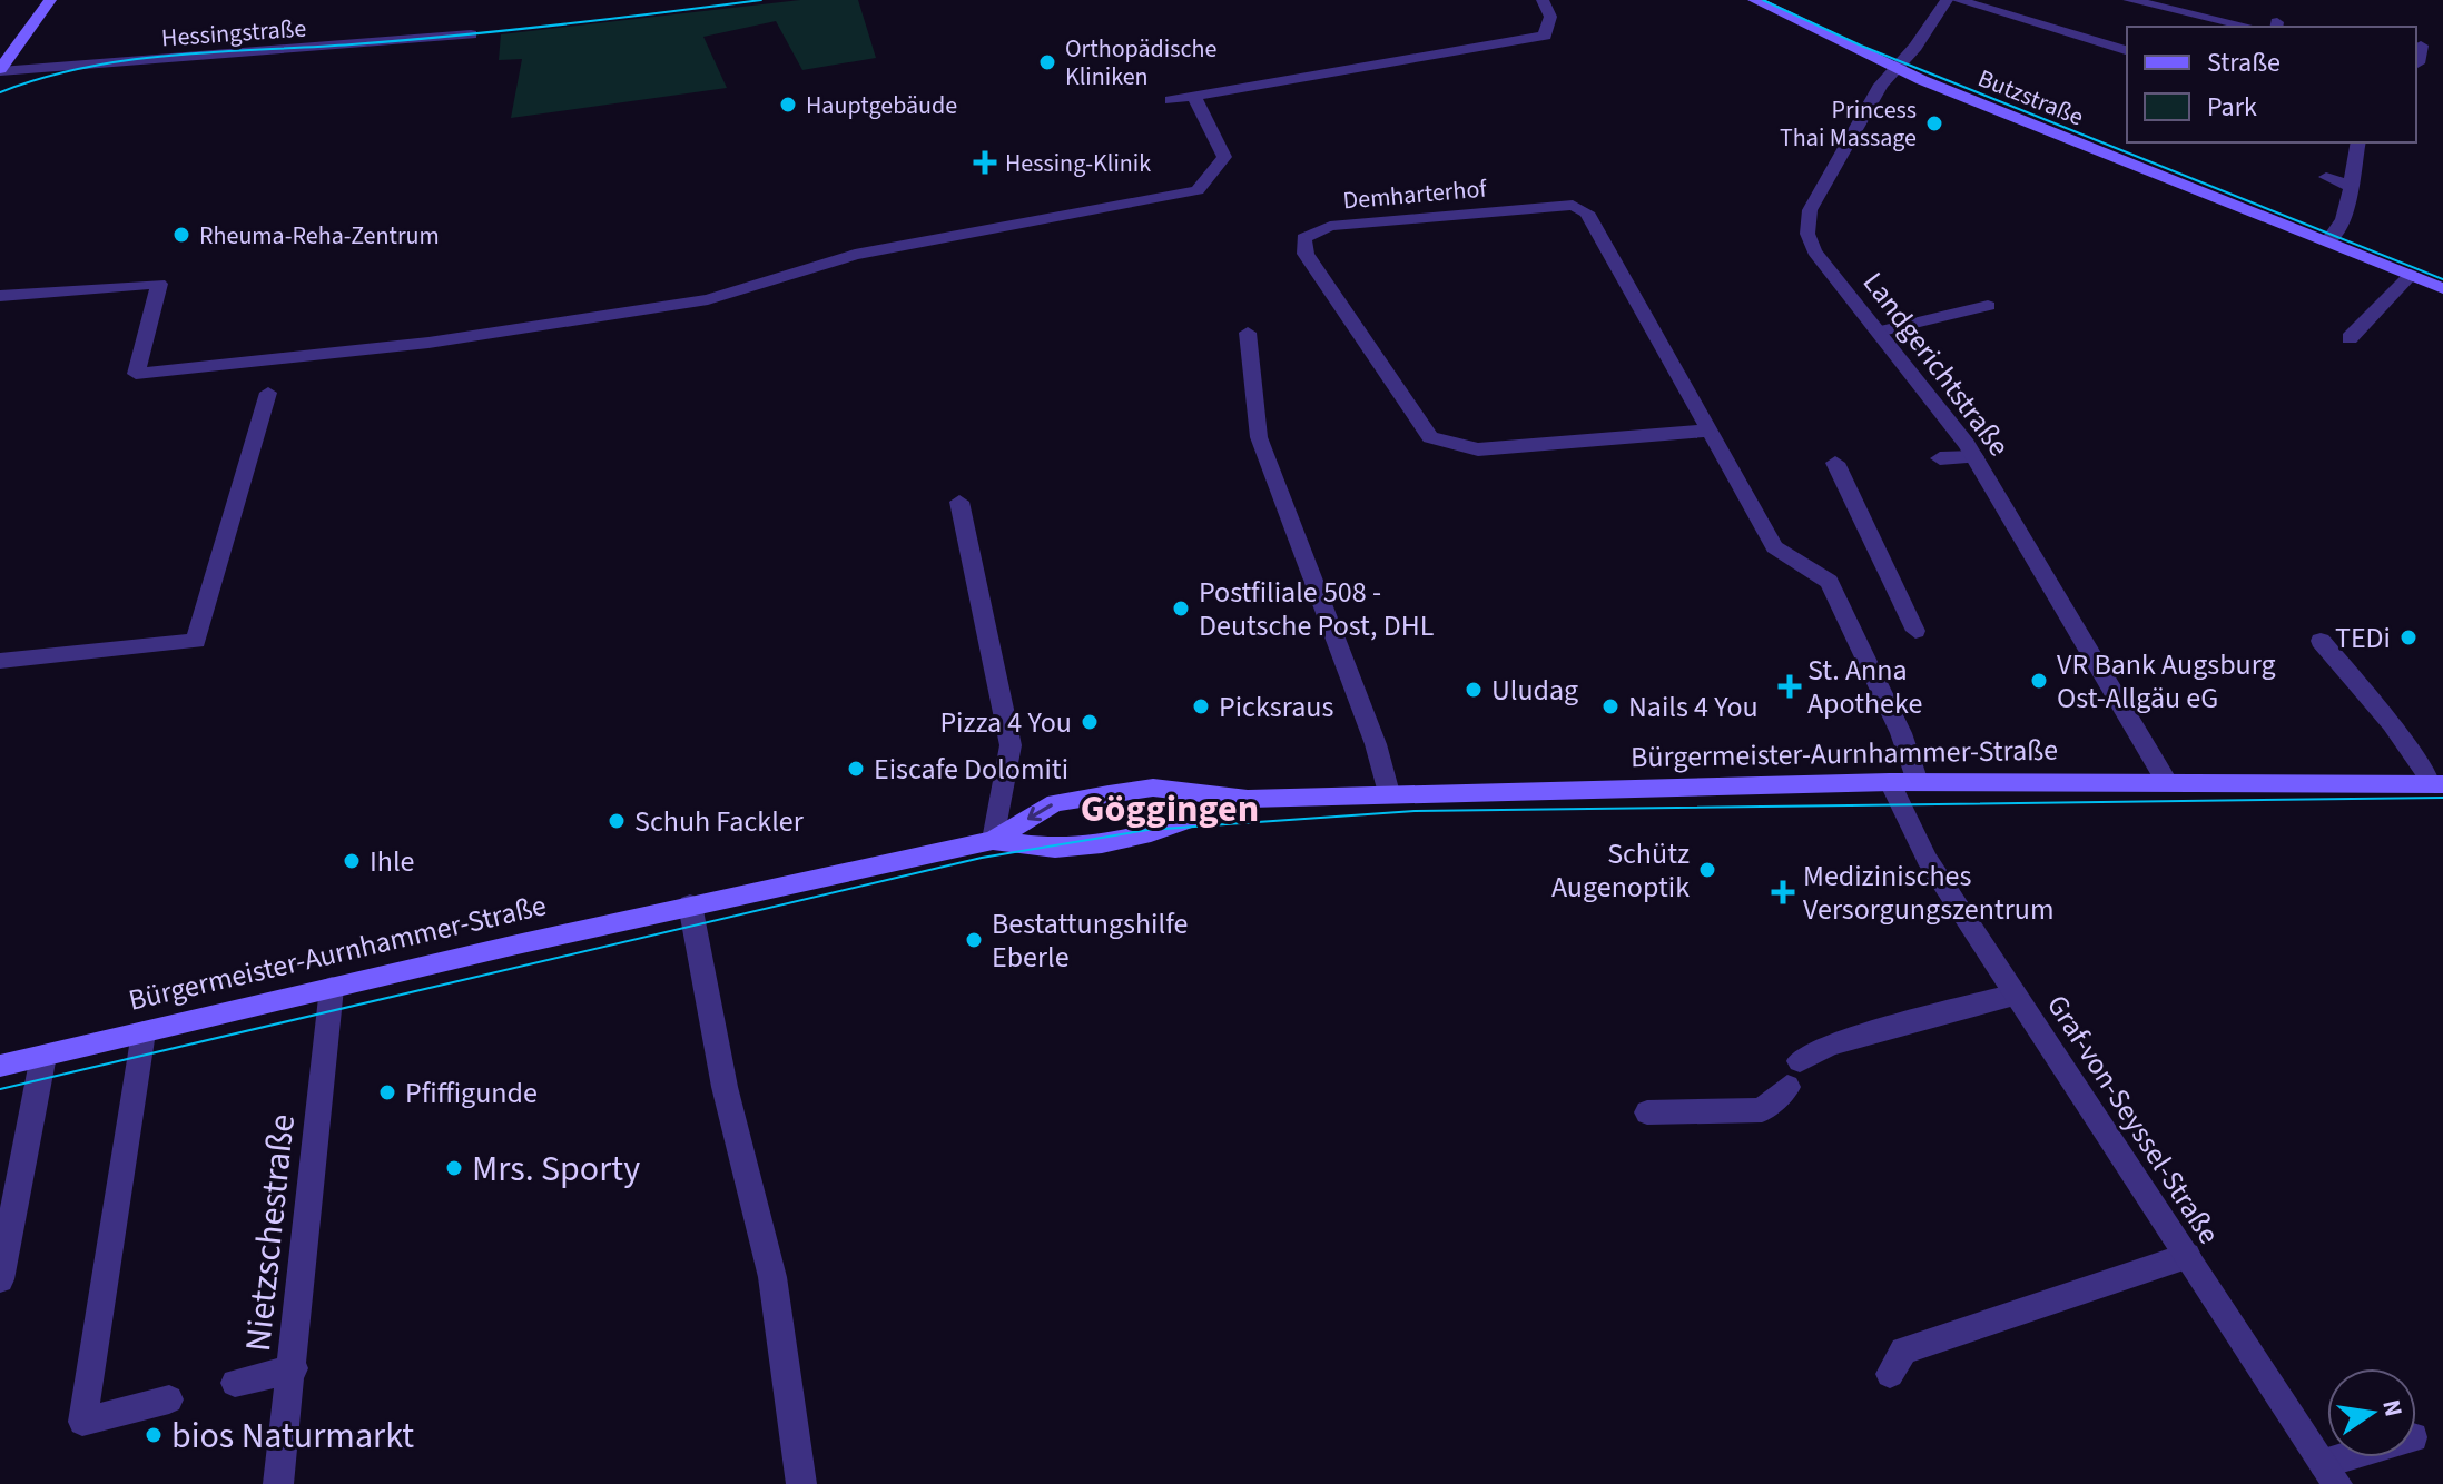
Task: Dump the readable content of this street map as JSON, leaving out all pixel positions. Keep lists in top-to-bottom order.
{
  "streets": {
    "street": [
      "Hessingstraße",
      "Butzstraße",
      "Demharterhof",
      "Landgerichtstraße",
      "Bürgermeister-Aurnhammer-Straße",
      "Graf-von-Seyssel-Straße",
      "Nietzschestraße"
    ]
  },
  "crossings": [
    ["Butzstraße", "Landgerichtstraße"],
    ["Demharterhof", "Bürgermeister-Aurnhammer-Straße"],
    ["Landgerichtstraße", "Bürgermeister-Aurnhammer-Straße"],
    ["Bürgermeister-Aurnhammer-Straße", "Graf-von-Seyssel-Straße"],
    ["Bürgermeister-Aurnhammer-Straße", "Nietzschestraße"]
  ],
  "districts": ["Göggingen"],
  "places": {
    "other": [
      "Orthopädische Kliniken",
      "Hauptgebäude",
      "Princess Thai Massage",
      "Rheuma-Reha-Zentrum",
      "Postfiliale 508 - Deutsche Post, DHL",
      "TEDi",
      "VR Bank Augsburg Ost-Allgäu eG",
      "Uludag",
      "Picksraus",
      "Nails 4 You",
      "Pizza 4 You",
      "Eiscafe Dolomiti",
      "Schuh Fackler",
      "Ihle",
      "Schütz Augenoptik",
      "Bestattungshilfe Eberle",
      "Pfiffigunde",
      "Mrs. Sporty",
      "bios Naturmarkt"
    ],
    "health": ["Hessing-Klinik", "St. Anna Apotheke", "Medizinisches Versorgungszentrum"]
  },
  "legend": ["Straße", "Park"],
  "north": "right"
}
